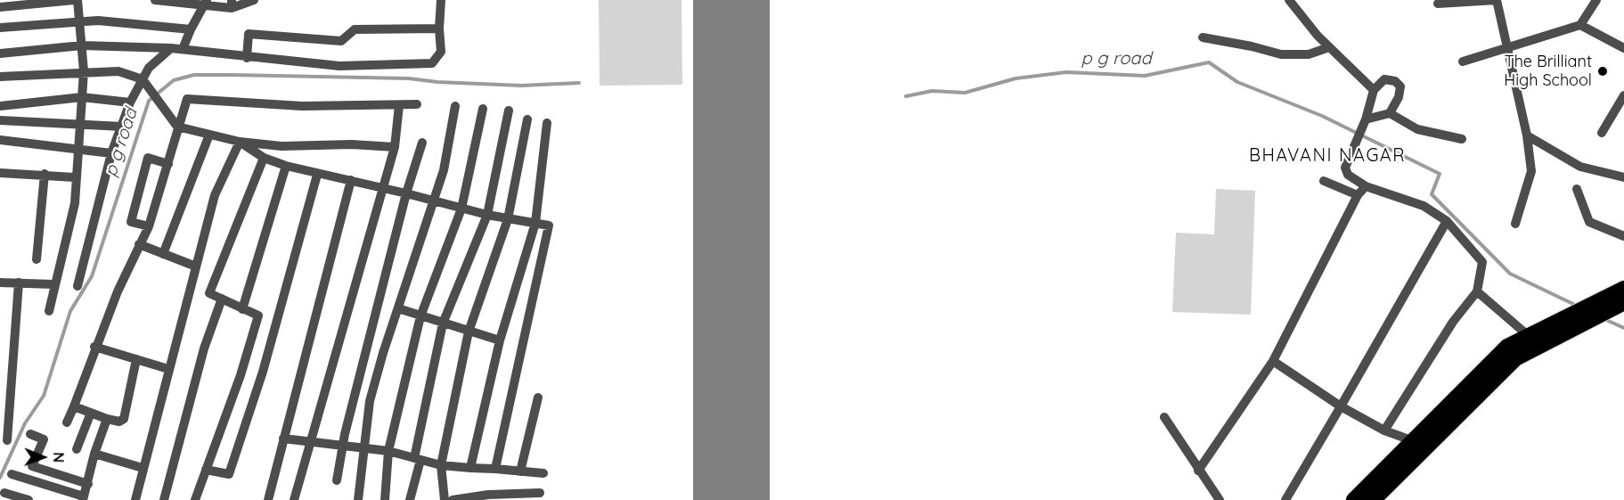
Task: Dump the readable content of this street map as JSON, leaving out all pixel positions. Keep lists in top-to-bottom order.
{
  "districts": ["BHAVANI NAGAR"],
  "water": ["p g road"],
  "places": ["The Brilliant High School"],
  "north": "right"
}
